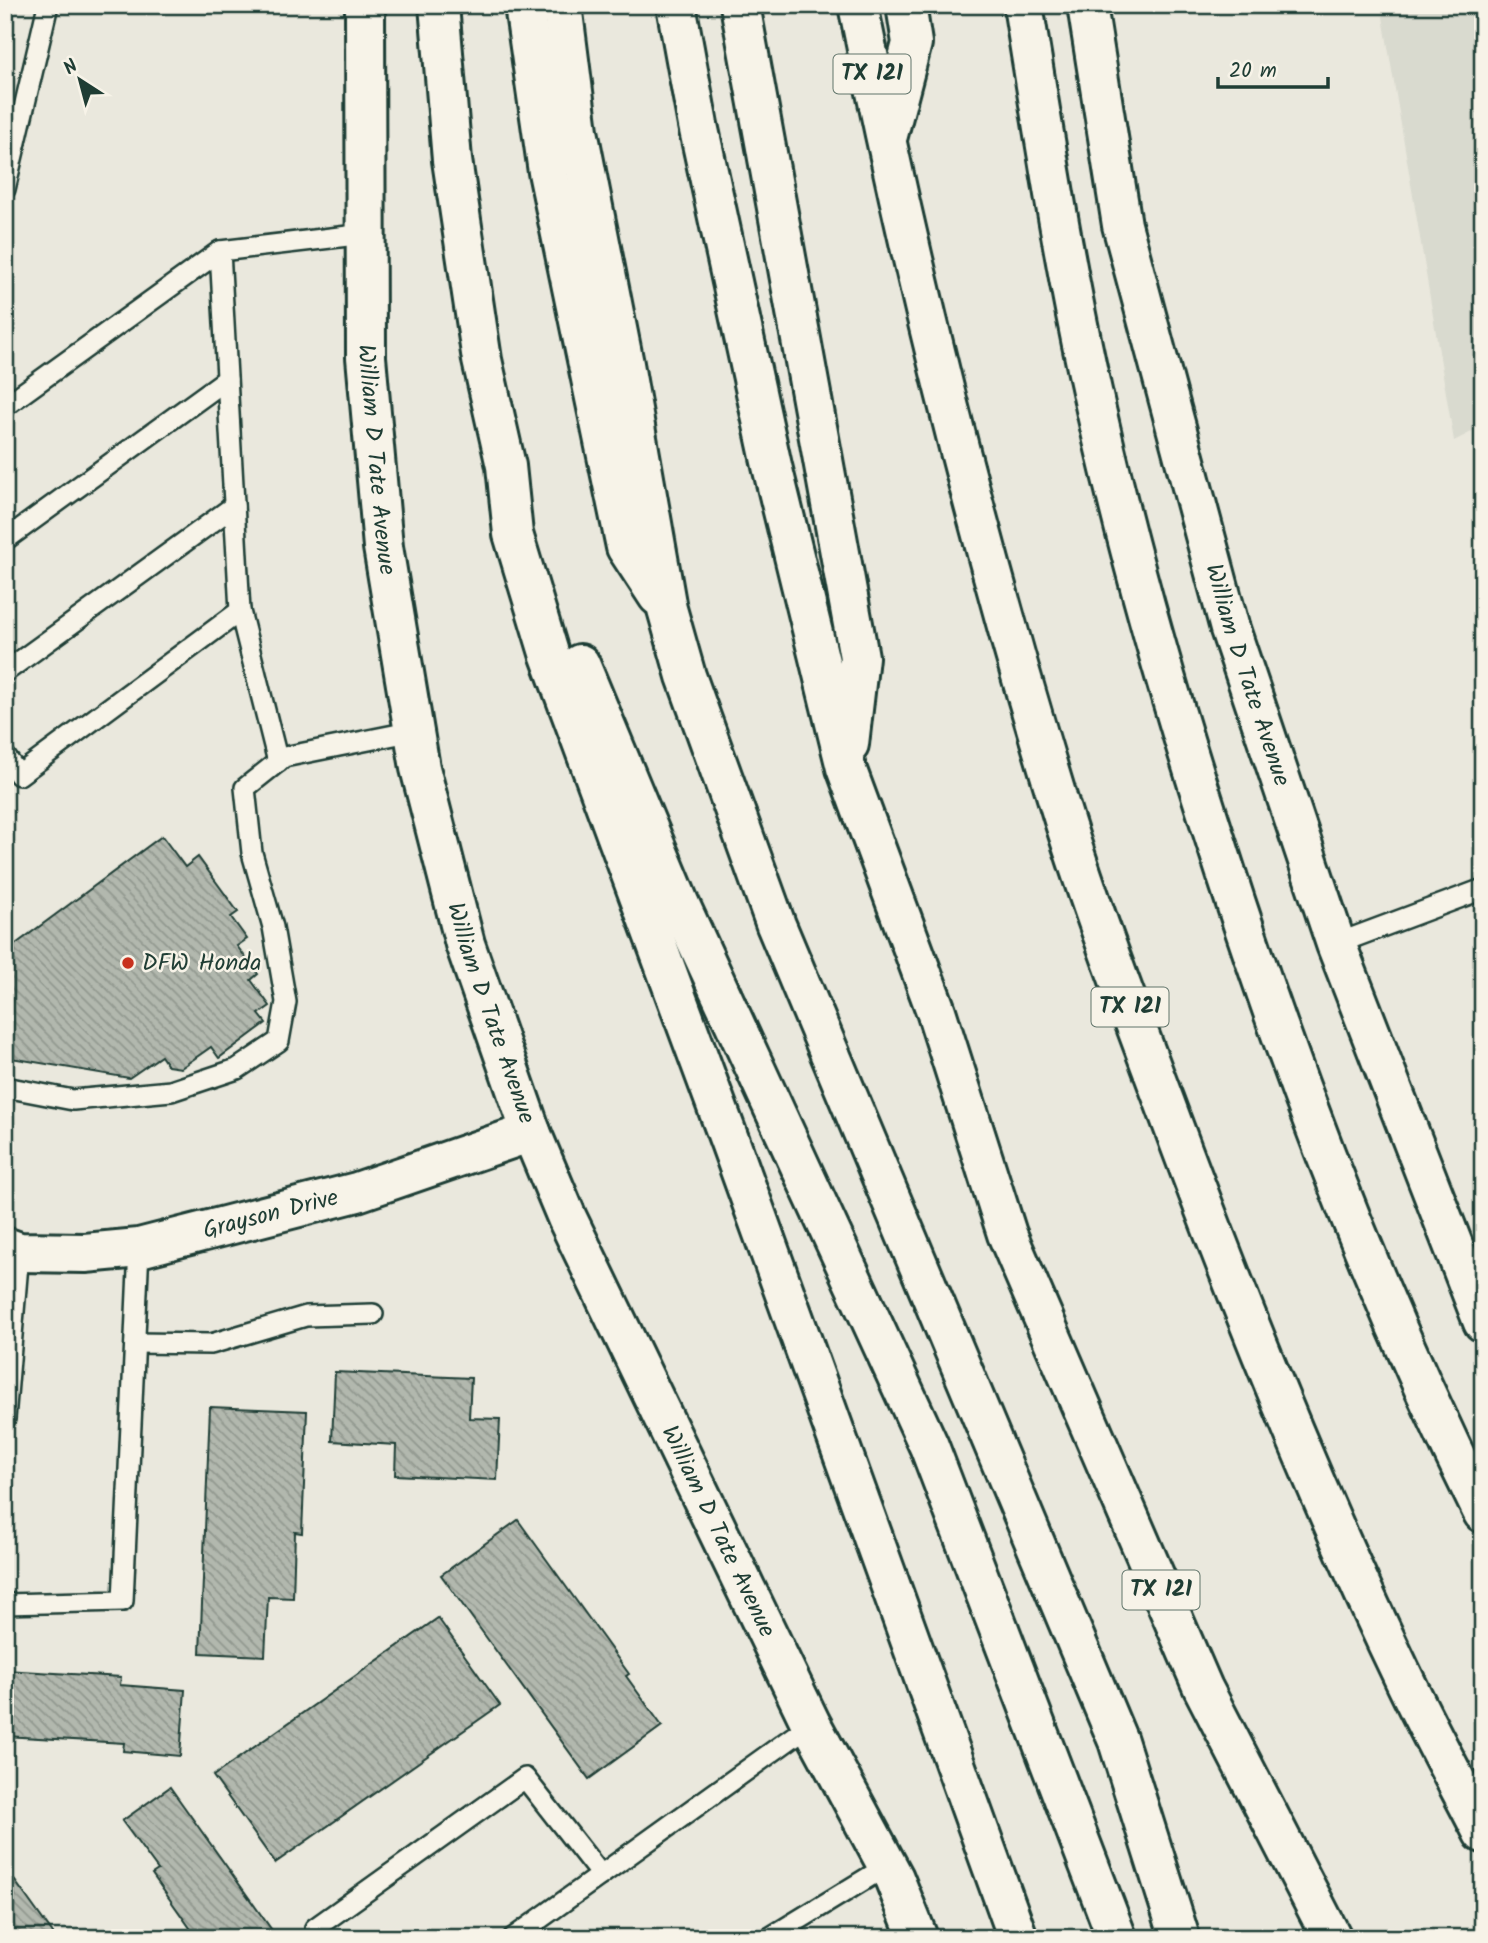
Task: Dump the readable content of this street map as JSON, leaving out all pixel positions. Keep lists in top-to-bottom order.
{
  "streets": {
    "main road": ["TX 121", "William D Tate Avenue", "Grayson Drive"]
  },
  "crossings": [
    ["William D Tate Avenue", "Grayson Drive"]
  ],
  "places": ["DFW Honda"],
  "scale_bar": "20 m",
  "north": "top left"
}
